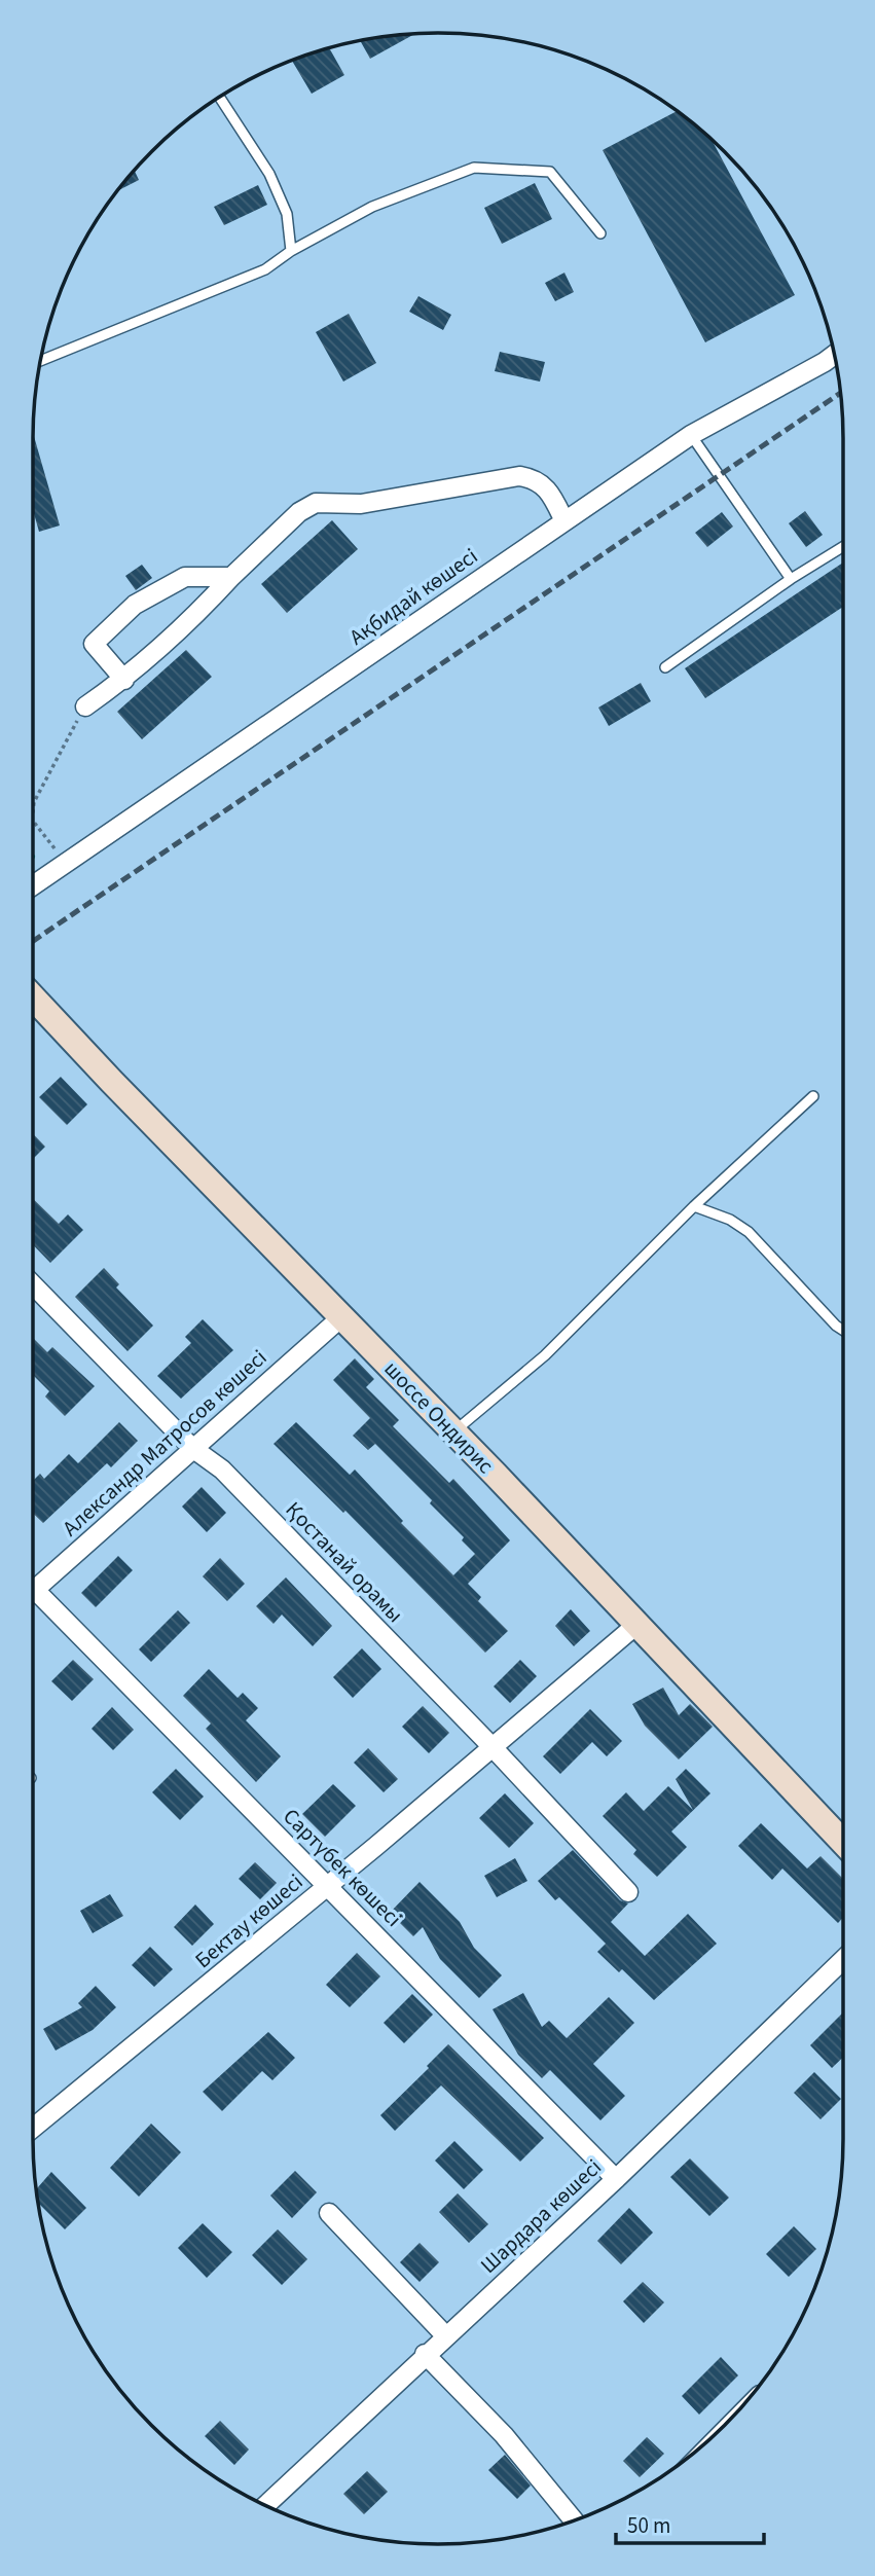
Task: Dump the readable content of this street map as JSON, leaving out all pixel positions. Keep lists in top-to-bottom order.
{
  "streets": {
    "main road": ["шоссе Ондирис"],
    "street": [
      "Ақбидай көшесі",
      "Александр Матросов көшесі",
      "Қостанай орамы",
      "Сартүбек көшесі",
      "Бектау көшесі",
      "Шардара көшесі"
    ]
  },
  "crossings": [
    ["шоссе Ондирис", "Александр Матросов көшесі"],
    ["шоссе Ондирис", "Бектау көшесі"],
    ["Александр Матросов көшесі", "Қостанай орамы"],
    ["Александр Матросов көшесі", "Сартүбек көшесі"],
    ["Қостанай орамы", "Бектау көшесі"],
    ["Сартүбек көшесі", "Бектау көшесі"],
    ["Сартүбек көшесі", "Шардара көшесі"]
  ],
  "scale_bar": "50 m"
}
